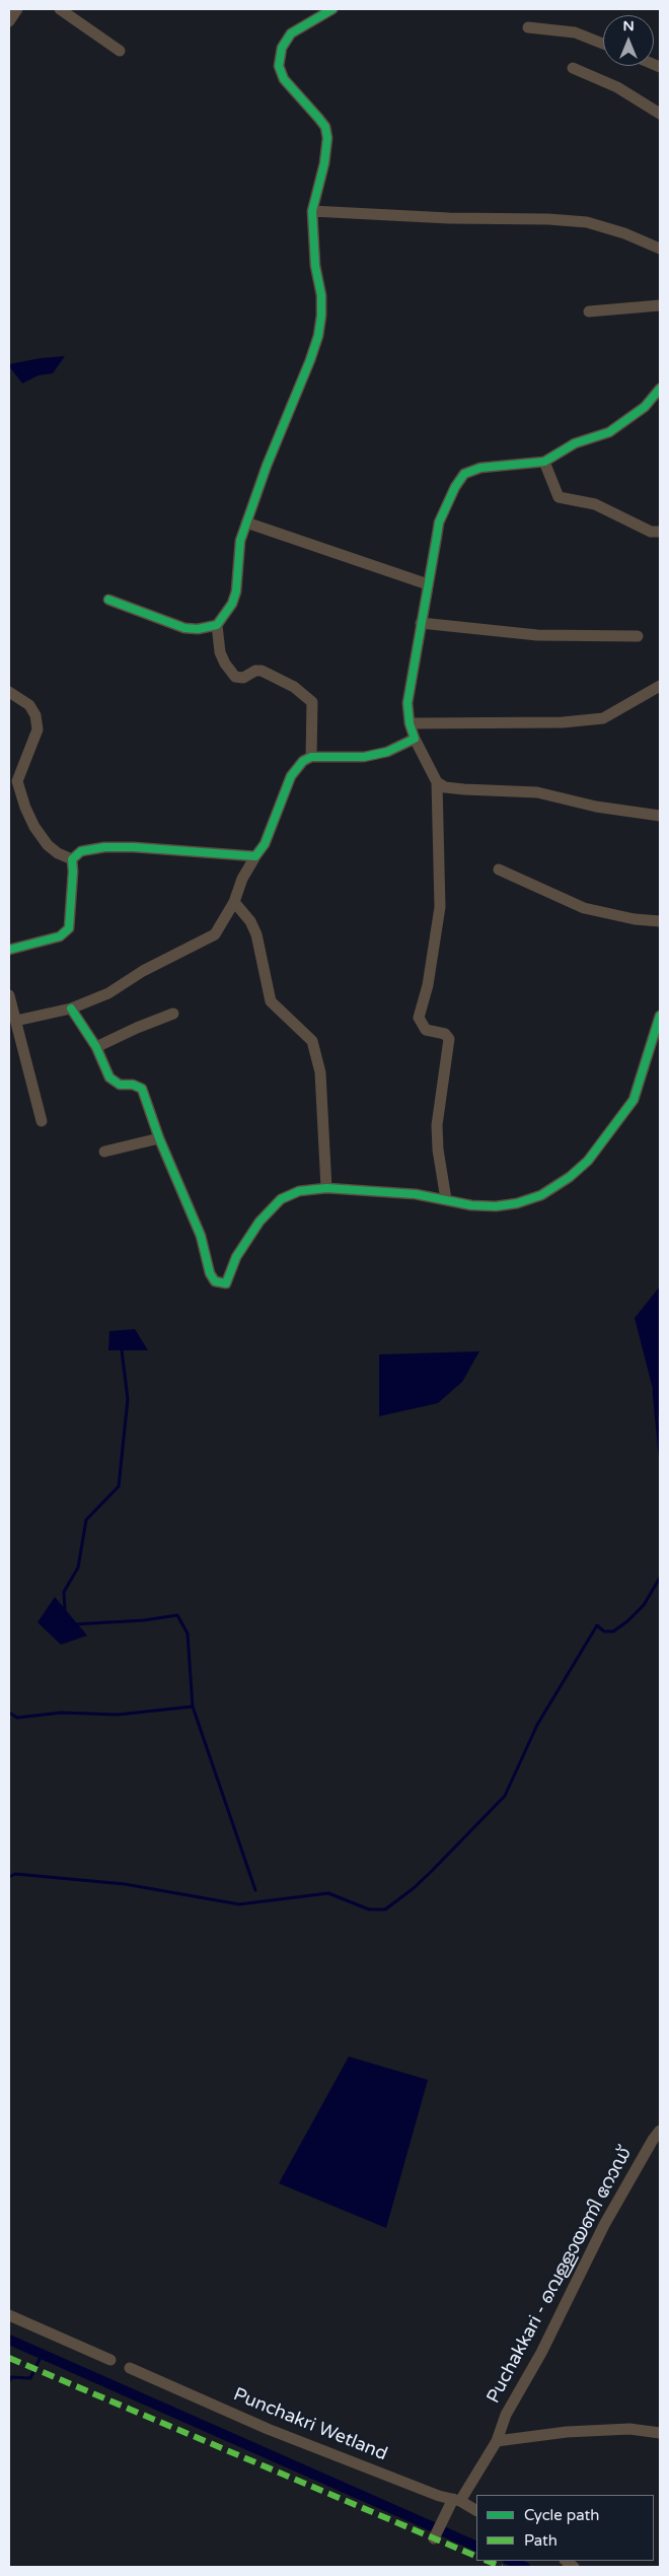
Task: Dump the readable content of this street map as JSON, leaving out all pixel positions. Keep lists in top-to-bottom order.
{
  "streets": {
    "street": ["Puchakkari - വെള്ളായണി റോഡ്", "Punchakri Wetland"]
  },
  "crossings": [
    ["Puchakkari - വെള്ളായണി റോഡ്", "Punchakri Wetland"]
  ],
  "legend": ["Cycle path", "Path"],
  "north": "top"
}
